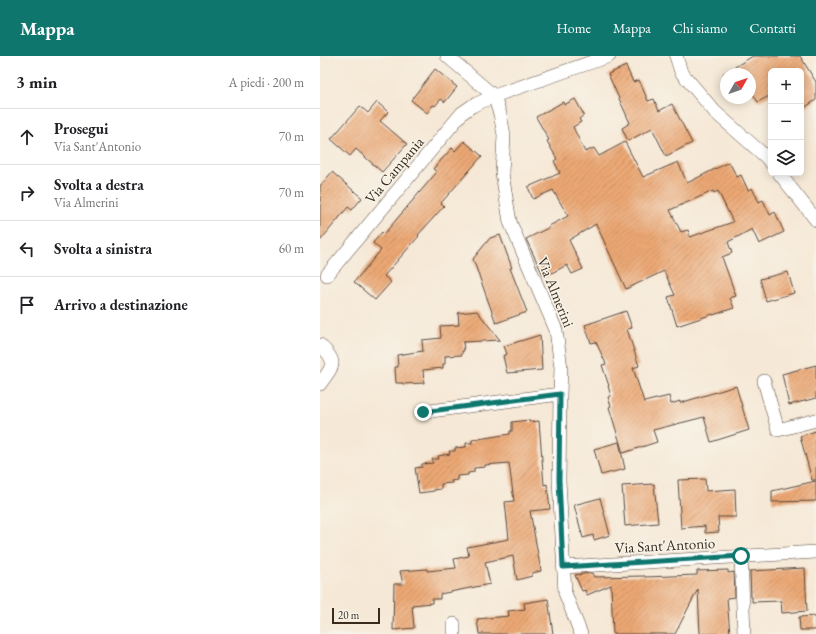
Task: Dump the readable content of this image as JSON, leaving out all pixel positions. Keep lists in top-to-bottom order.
{
  "streets": {
    "street": ["Via Campania", "Via Almerini", "Via Sant'Antonio"]
  },
  "crossings": [
    ["Via Campania", "Via Almerini"],
    ["Via Almerini", "Via Sant'Antonio"]
  ],
  "scale_bar": "20 m",
  "north": "top right",
  "page": {
    "header": "Mappa",
    "nav": [
      "Home",
      "Mappa",
      "Chi siamo",
      "Contatti"
    ],
    "heading": ["3 min", "A piedi · 200 m"],
    "map_buttons": ["+", "−"],
    "list": [
      ["Prosegui", "Via Sant'Antonio", "70 m"],
      ["Svolta a destra", "Via Almerini", "70 m"],
      ["Svolta a sinistra", "60 m"],
      "Arrivo a destinazione"
    ],
    "scale": "20 m"
  }
}
